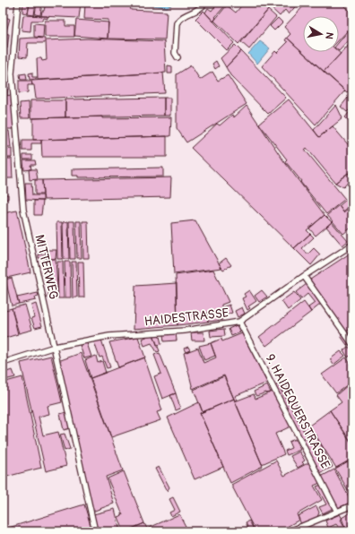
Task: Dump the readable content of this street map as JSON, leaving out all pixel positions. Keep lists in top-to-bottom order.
{
  "streets": {
    "street": ["MITTERWEG", "HAIDESTRASSE", "9. HAIDEQUERSTRASSE"]
  },
  "crossings": [
    ["MITTERWEG", "HAIDESTRASSE"],
    ["HAIDESTRASSE", "9. HAIDEQUERSTRASSE"]
  ],
  "north": "right"
}
